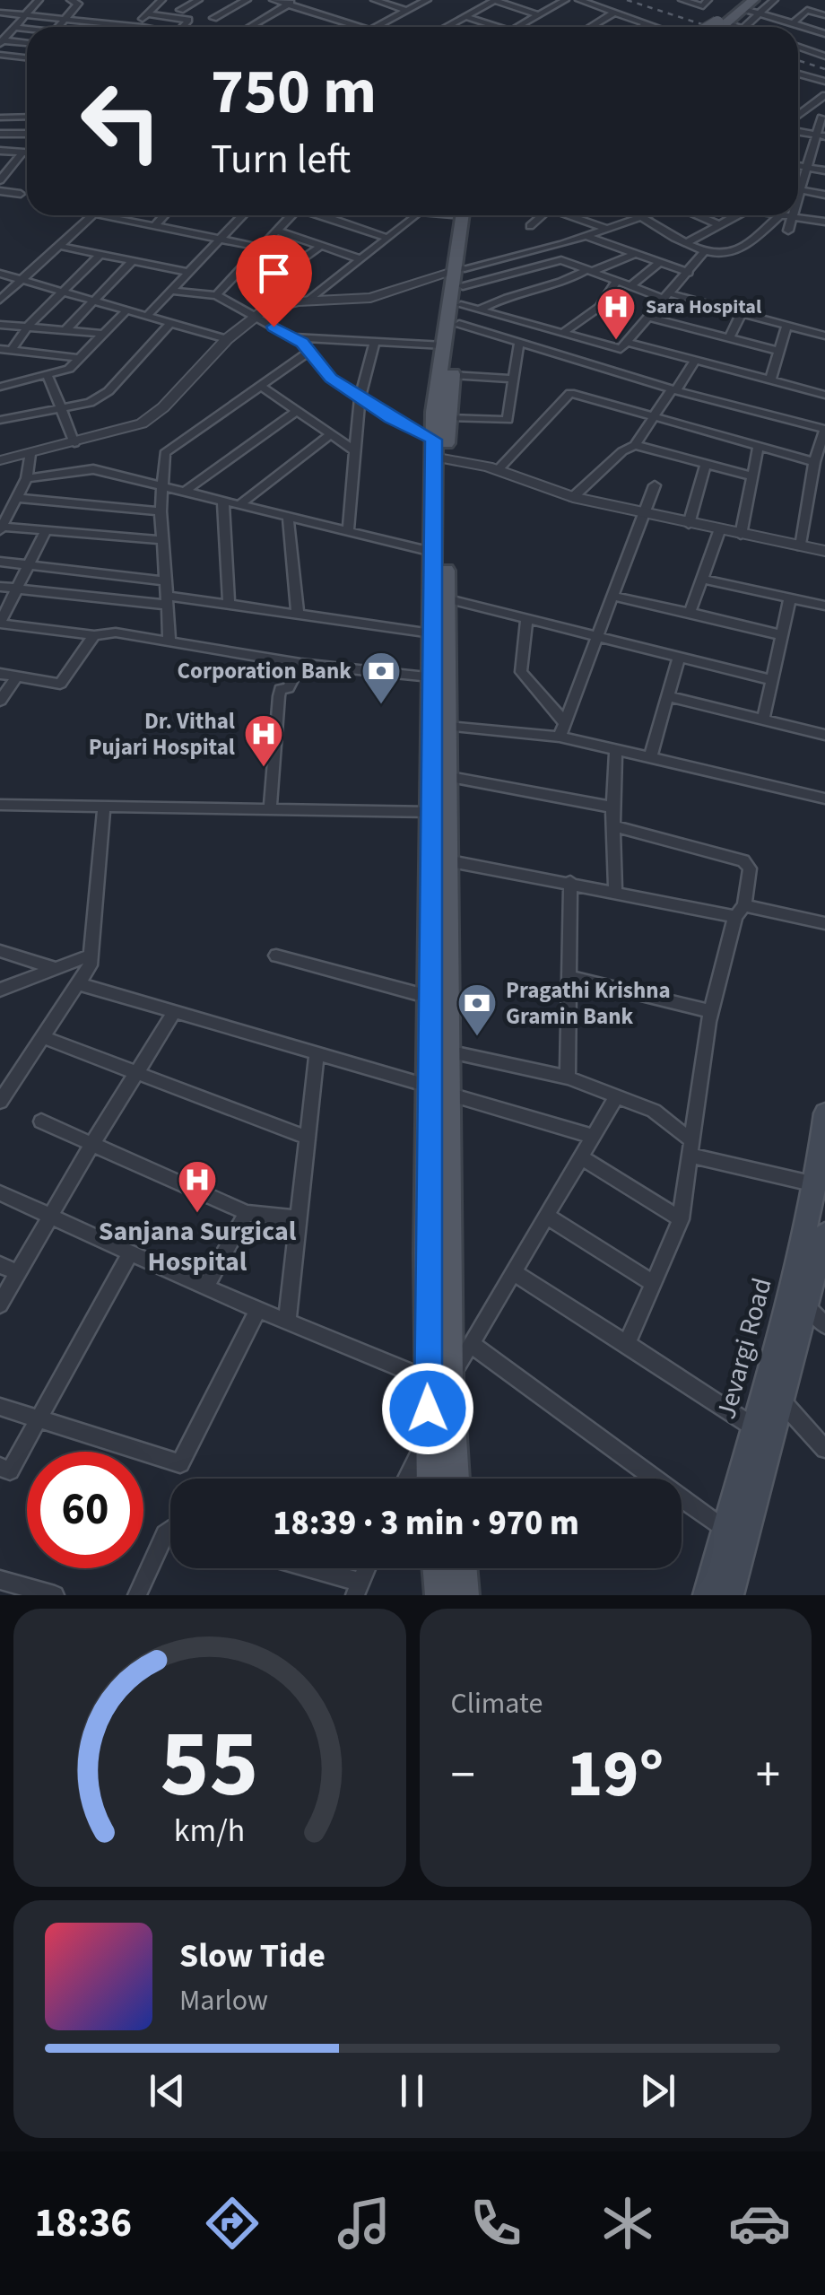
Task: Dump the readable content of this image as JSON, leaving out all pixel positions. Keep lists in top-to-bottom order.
{
  "streets": {
    "main road": ["Jevargi Road"]
  },
  "places": {
    "hospital": ["Sara Hospital", "Dr. Vithal Pujari Hospital", "Sanjana Surgical Hospital"],
    "bank": ["Corporation Bank", "Pragathi Krishna Gramin Bank"]
  },
  "page": {
    "turn": ["750 m", "Turn left"],
    "limit": "60",
    "trip": "18:39 · 3 min · 970 m",
    "tile": "Climate",
    "heat": ["−", "19°", "+"],
    "song": ["Slow Tide", "Marlow"],
    "tabs": "18:36",
    "gauge": ["55", "km/h"]
  }
}
